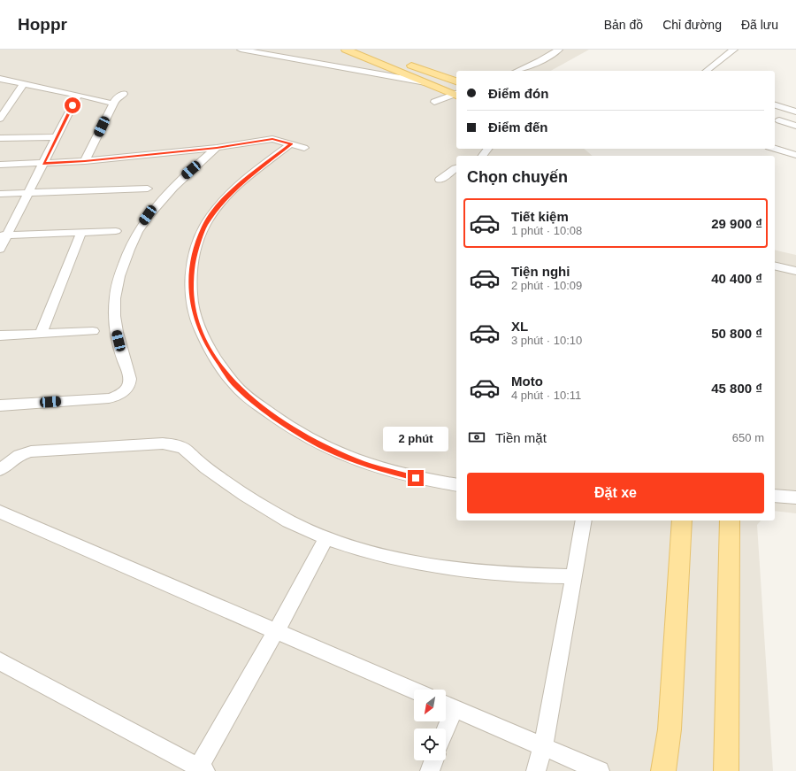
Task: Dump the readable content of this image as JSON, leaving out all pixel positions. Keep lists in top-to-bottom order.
{
  "north": "bottom left",
  "page": {
    "header": "Hoppr",
    "nav": ["Bản đồ", "Chỉ đường", "Đã lưu"],
    "banner": ["Điểm đón", "Điểm đến"],
    "heading": "Chọn chuyến",
    "list": [
      {
        "name": "Tiết kiệm",
        "note": "1 phút · 10:08",
        "value": "29 900 ₫"
      },
      {
        "name": "Tiện nghi",
        "note": "2 phút · 10:09",
        "value": "40 400 ₫"
      },
      {
        "name": "XL",
        "note": "3 phút · 10:10",
        "value": "50 800 ₫"
      },
      {
        "name": "Moto",
        "note": "4 phút · 10:11",
        "value": "45 800 ₫"
      }
    ],
    "pay": ["Tiền mặt", "650 m"],
    "bubble": "2 phút",
    "buttons": "Đặt xe"
  }
}
